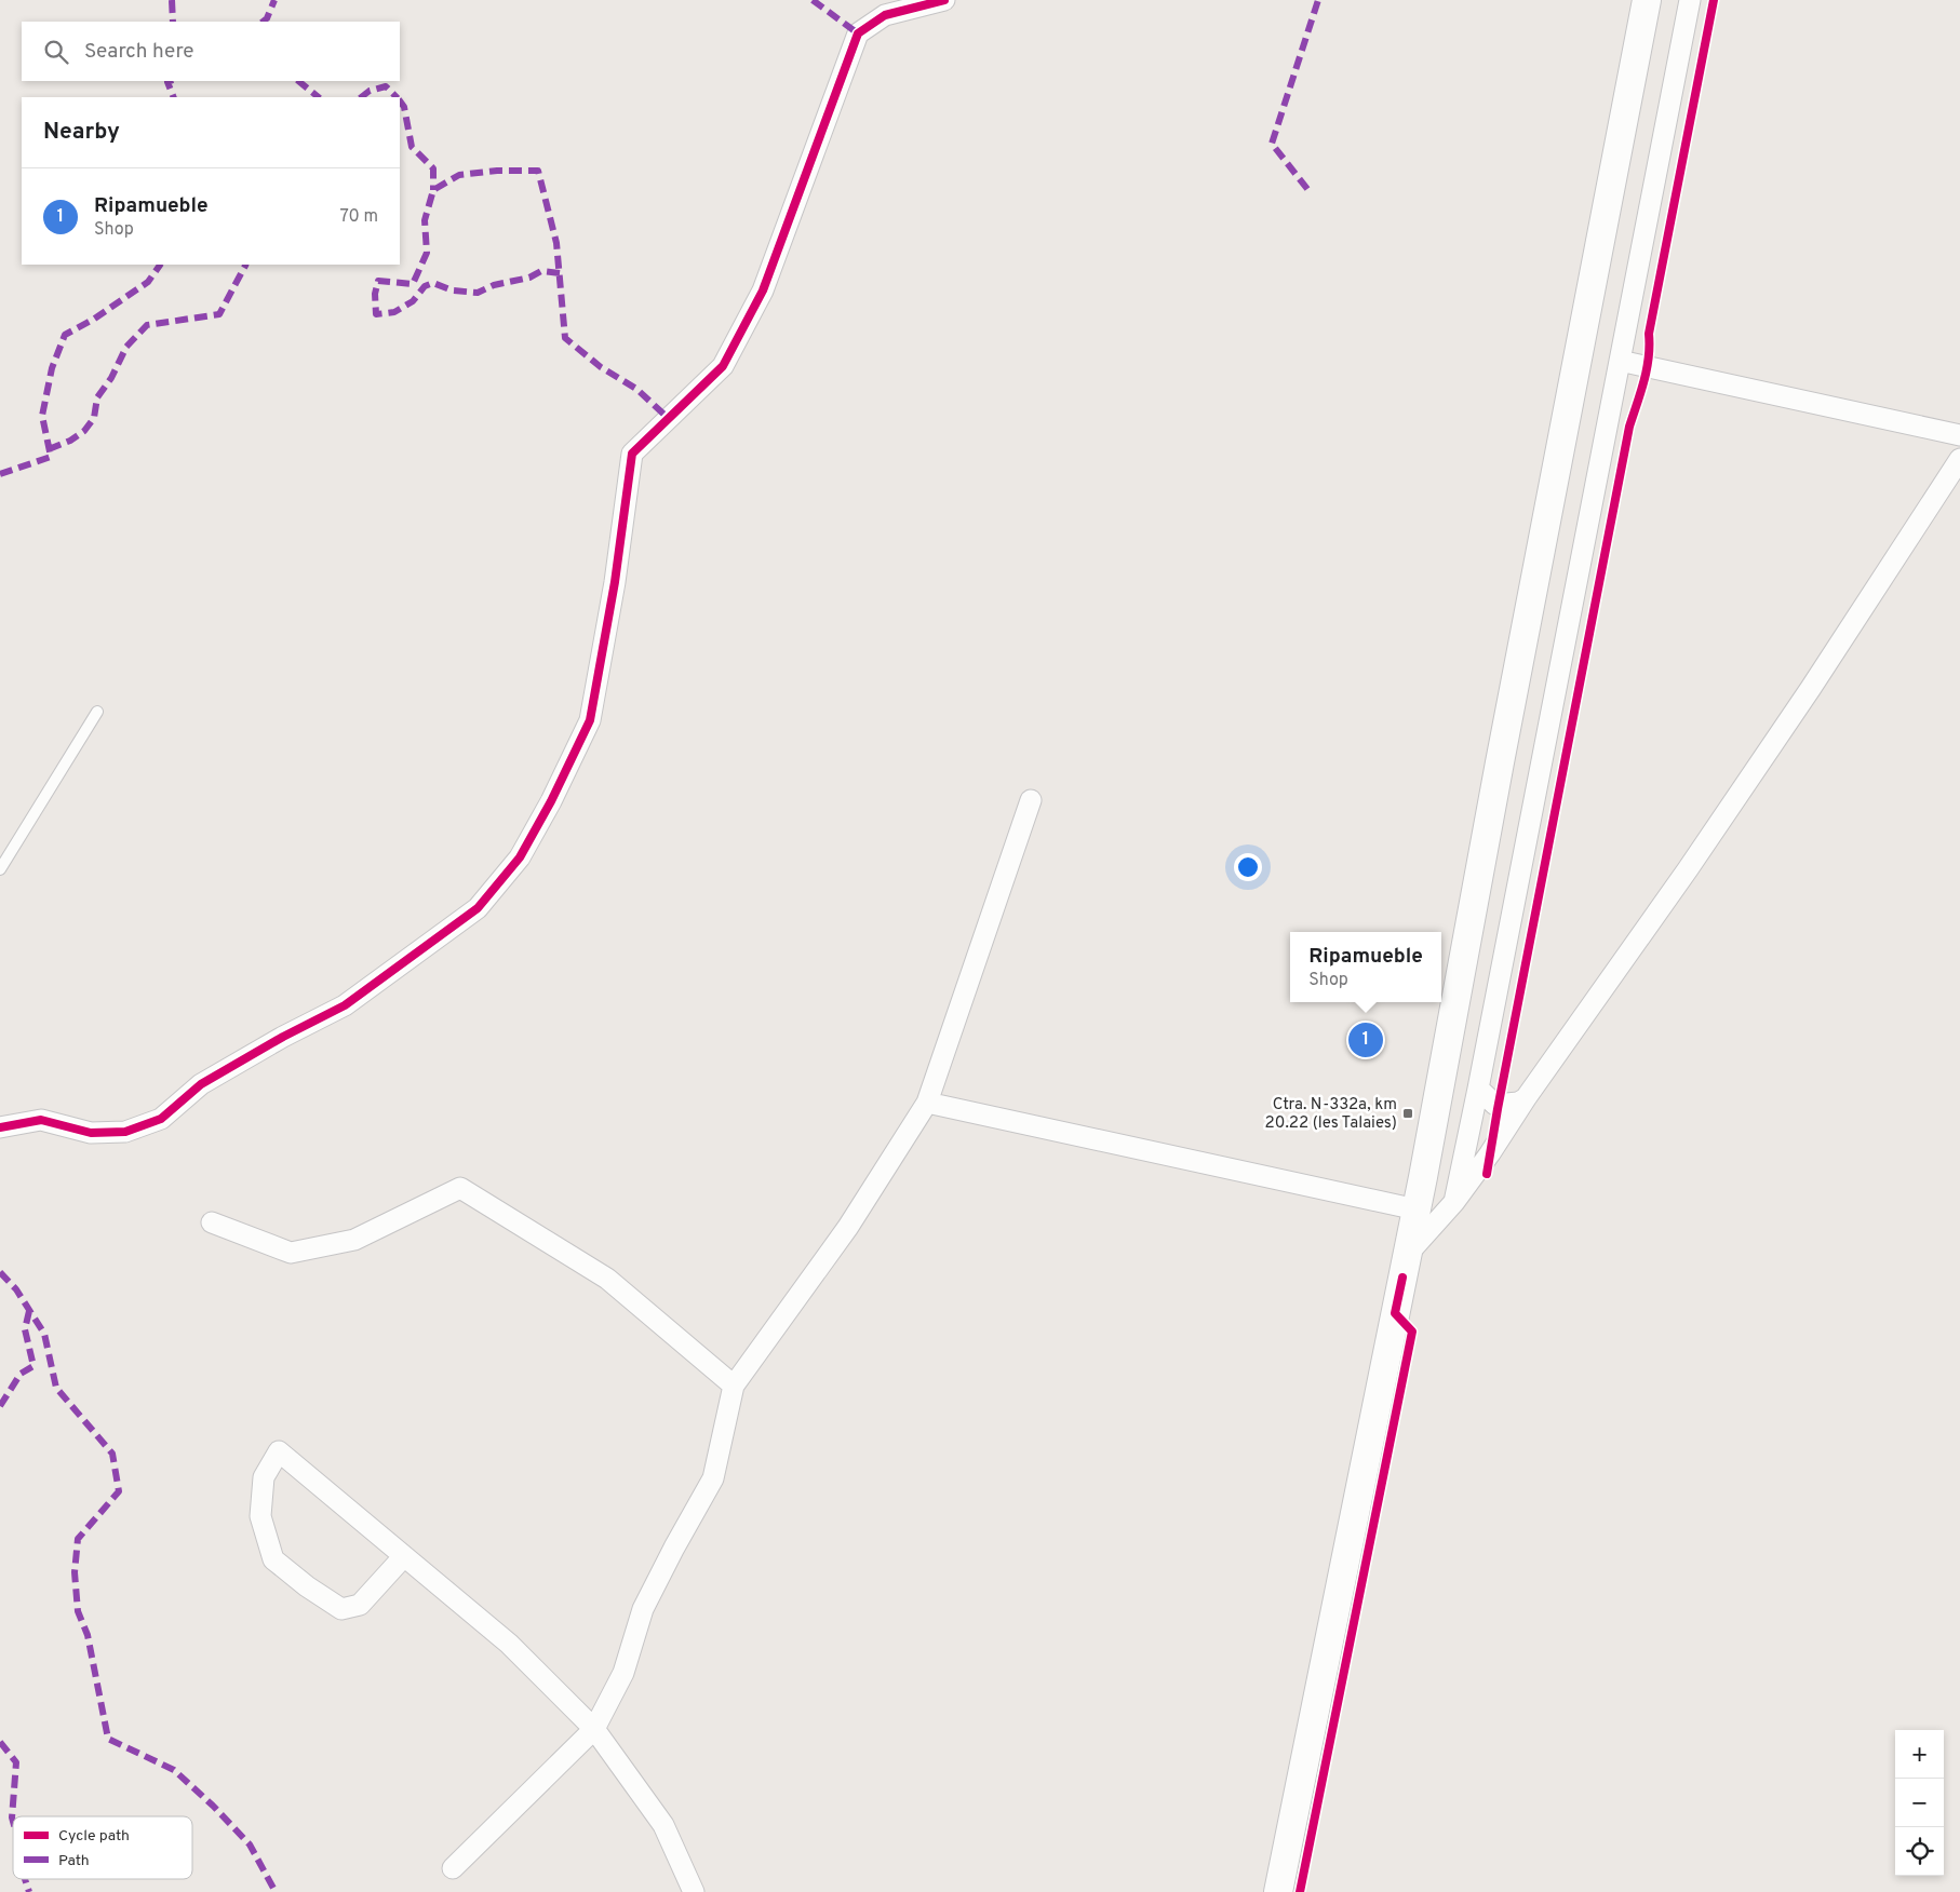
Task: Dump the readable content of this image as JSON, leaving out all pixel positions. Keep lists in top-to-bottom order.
{
  "places": {
    "transit": ["Ctra. N-332a, km 20.22 (les Talaies)"]
  },
  "legend": ["Cycle path", "Path"],
  "page": {
    "search": "Search here",
    "heading": "Nearby",
    "list": [
      {
        "mark": "1",
        "name": "Ripamueble",
        "note": "Shop",
        "value": "70 m"
      }
    ],
    "popup": ["Ripamueble", "Shop"],
    "pins": "1",
    "map_buttons": ["+", "−"]
  }
}
